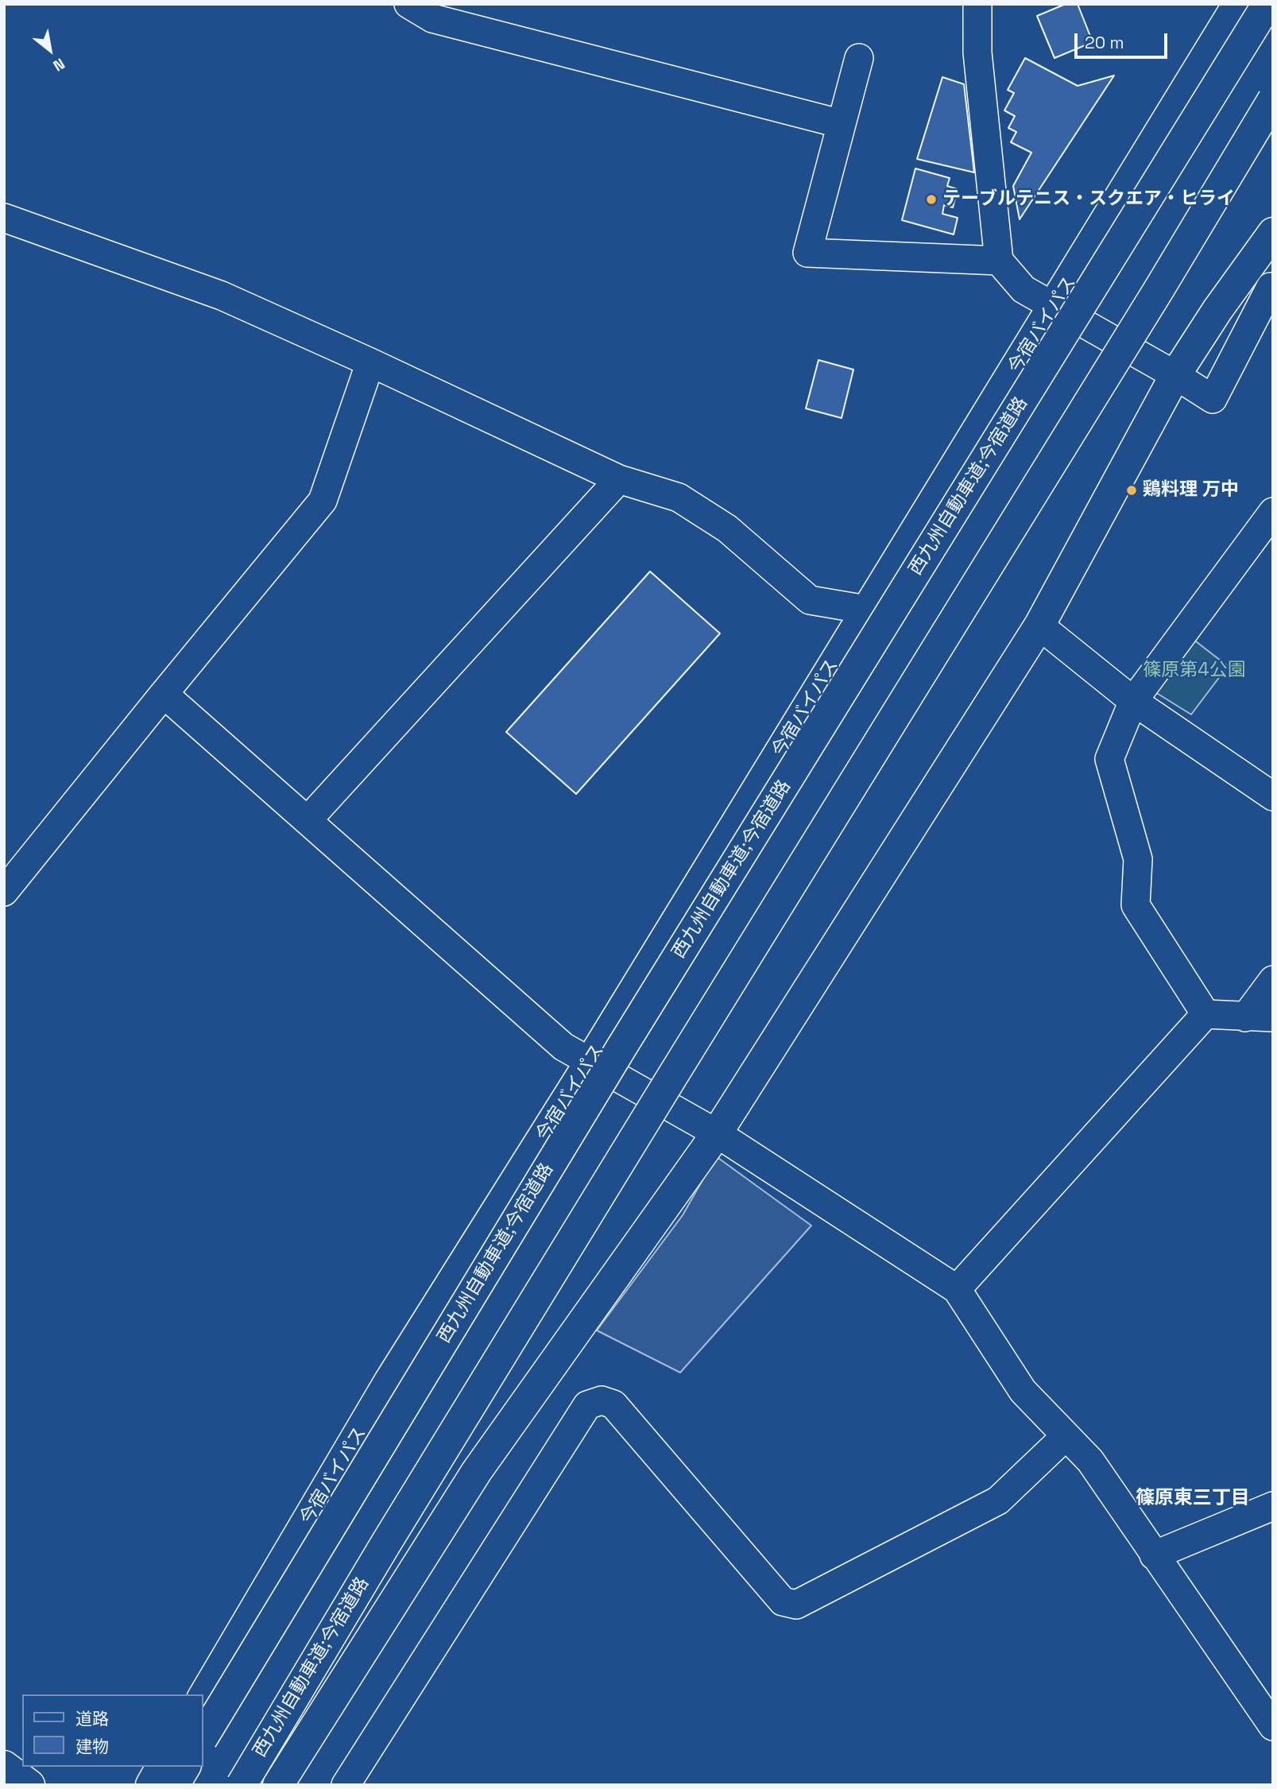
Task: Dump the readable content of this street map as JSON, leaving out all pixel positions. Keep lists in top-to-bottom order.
{
  "streets": {
    "main road": ["今宿バイパス", "西九州自動車道;今宿道路"]
  },
  "districts": ["篠原東三丁目"],
  "parks": ["篠原第4公園"],
  "places": ["テーブルテニス・スクエア・ヒライ", "鶏料理 万中"],
  "legend": ["道路", "建物"],
  "scale_bar": "20 m",
  "north": "bottom right"
}
